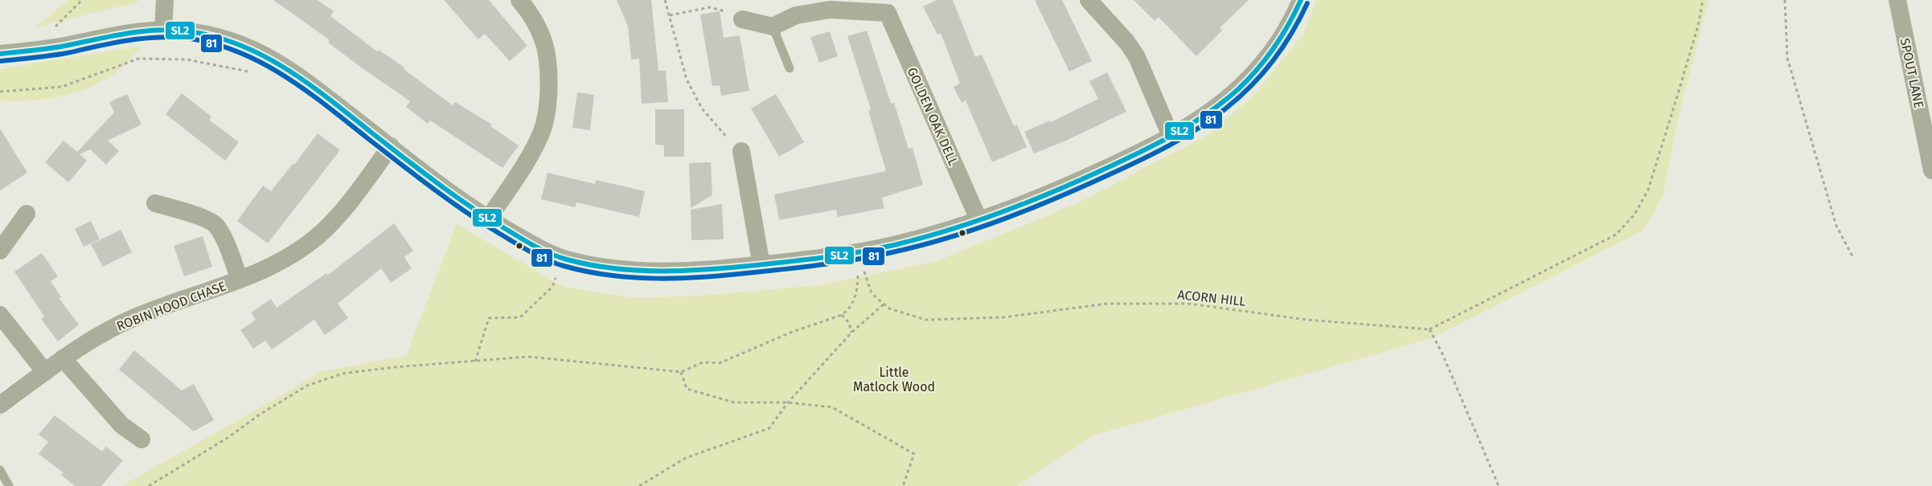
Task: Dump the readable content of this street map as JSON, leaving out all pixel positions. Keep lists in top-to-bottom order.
{
  "streets": {
    "street": ["SPOUT LANE", "GOLDEN OAK DELL", "ROBIN HOOD CHASE"],
    "path": ["ACORN HILL"]
  },
  "parks": ["Little Matlock Wood"],
  "lines": ["transit line SL2", "transit line 81"]
}
